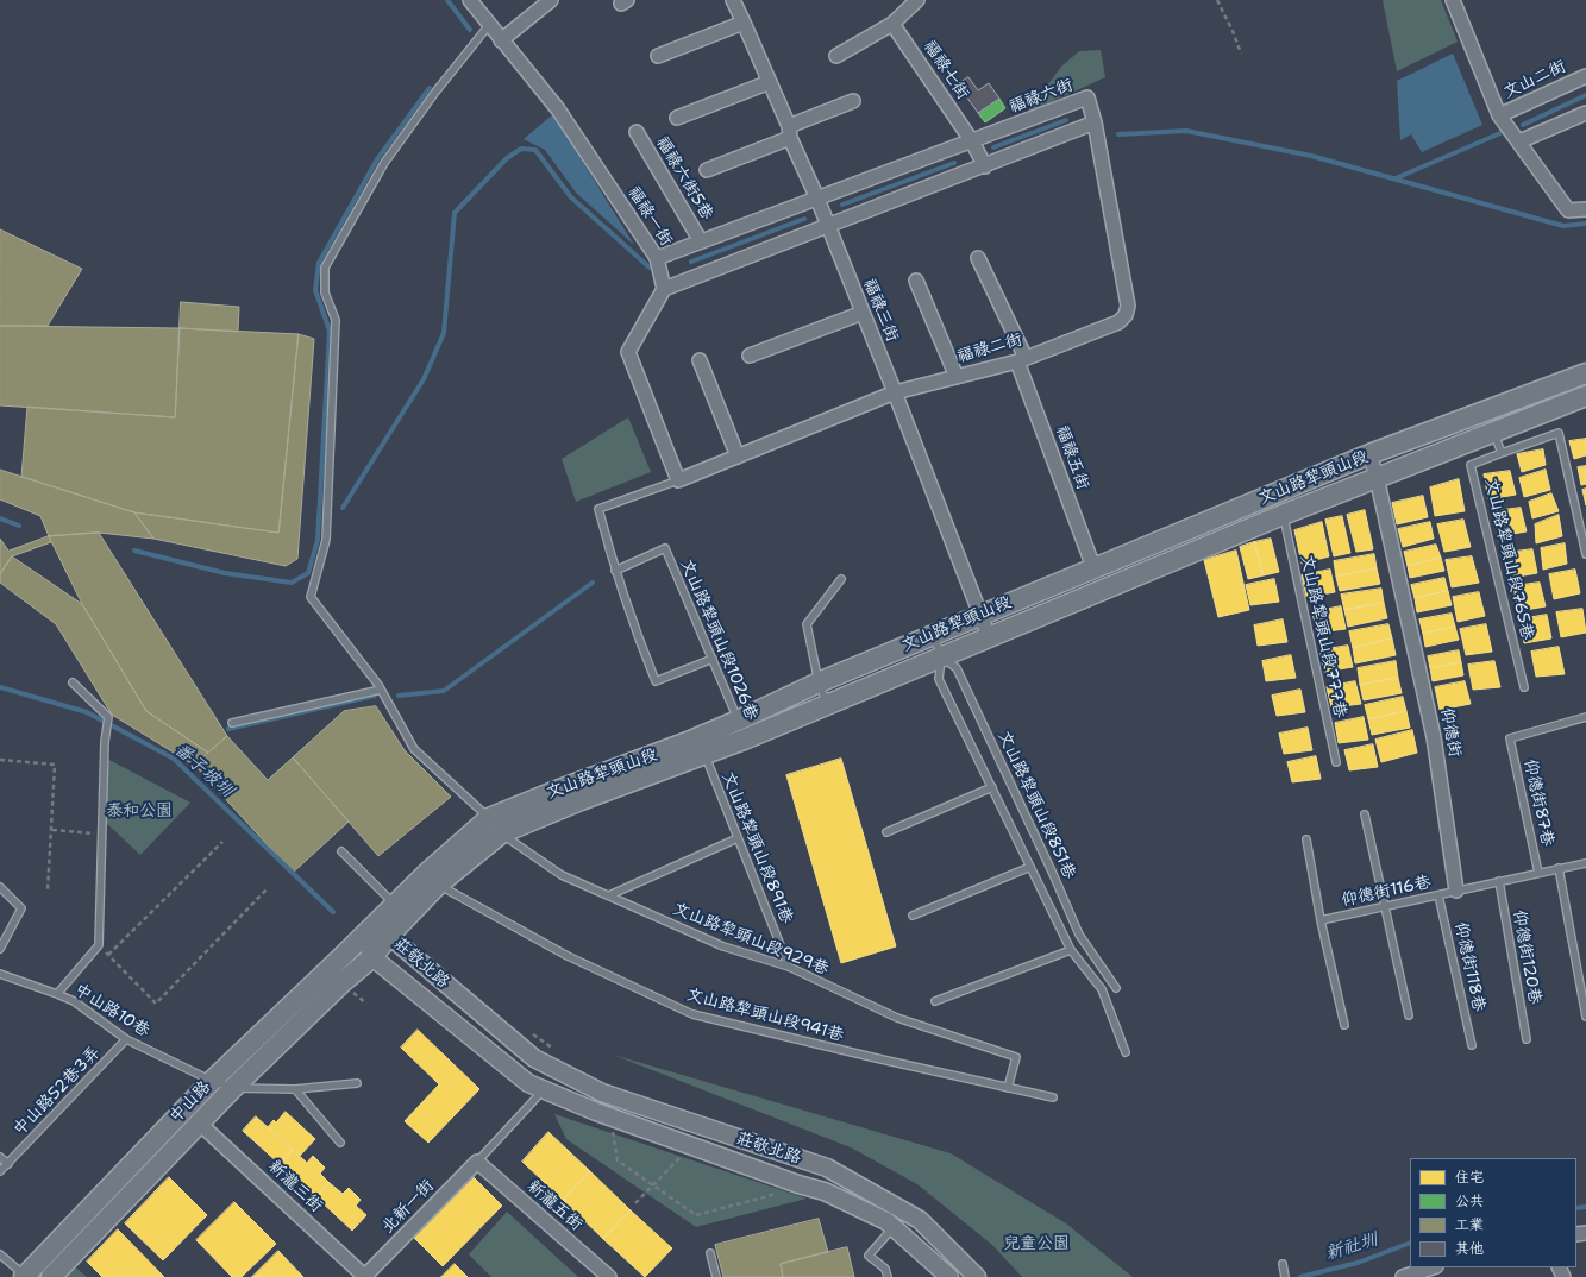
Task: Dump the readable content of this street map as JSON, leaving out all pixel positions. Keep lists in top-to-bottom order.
{
  "streets": {
    "main road": ["文山路犂頭山段", "中山路"],
    "street": [
      "福祿七街",
      "文山二街",
      "福祿六街",
      "福祿六街5巷",
      "福祿一街",
      "福祿三街",
      "福祿二街",
      "福祿五街",
      "仰德街",
      "莊敬北路",
      "新瀧三街",
      "新瀧五街",
      "北新一街"
    ],
    "lane": [
      "文山路犂頭山段765巷",
      "文山路犂頭山段777巷",
      "文山路犂頭山段1026巷",
      "仰德街87巷",
      "文山路犂頭山段851巷",
      "文山路犂頭山段891巷",
      "仰德街116巷",
      "文山路犂頭山段929巷",
      "仰德街120巷",
      "仰德街118巷",
      "中山路10巷",
      "文山路犂頭山段941巷",
      "中山路52巷3弄"
    ]
  },
  "crossings": [
    ["福祿七街", "福祿六街"],
    ["福祿六街", "福祿六街5巷"],
    ["福祿六街", "福祿一街"],
    ["福祿六街", "福祿三街"],
    ["福祿六街", "福祿二街"],
    ["福祿一街", "文山路犂頭山段929巷"],
    ["福祿三街", "福祿二街"],
    ["福祿三街", "文山路犂頭山段"],
    ["福祿二街", "福祿五街"],
    ["福祿五街", "文山路犂頭山段"],
    ["文山路犂頭山段", "文山路犂頭山段765巷"],
    ["文山路犂頭山段", "文山路犂頭山段777巷"],
    ["文山路犂頭山段", "文山路犂頭山段1026巷"],
    ["文山路犂頭山段", "仰德街"],
    ["文山路犂頭山段", "文山路犂頭山段851巷"],
    ["文山路犂頭山段", "文山路犂頭山段891巷"],
    ["文山路犂頭山段", "文山路犂頭山段929巷"],
    ["文山路犂頭山段", "莊敬北路"],
    ["文山路犂頭山段", "文山路犂頭山段941巷"],
    ["文山路犂頭山段", "中山路"],
    ["仰德街", "仰德街116巷"],
    ["文山路犂頭山段891巷", "文山路犂頭山段929巷"],
    ["仰德街116巷", "仰德街118巷"],
    ["文山路犂頭山段929巷", "文山路犂頭山段941巷"],
    ["莊敬北路", "中山路"],
    ["中山路10巷", "中山路52巷3弄"],
    ["中山路10巷", "中山路"],
    ["中山路", "新瀧三街"],
    ["新瀧三街", "北新一街"],
    ["新瀧五街", "北新一街"]
  ],
  "water": ["番子坡圳", "新社圳"],
  "parks": ["泰和公園", "兒童公園"],
  "legend": [
    "住宅",
    "公共",
    "工業",
    "其他"
  ]
}
